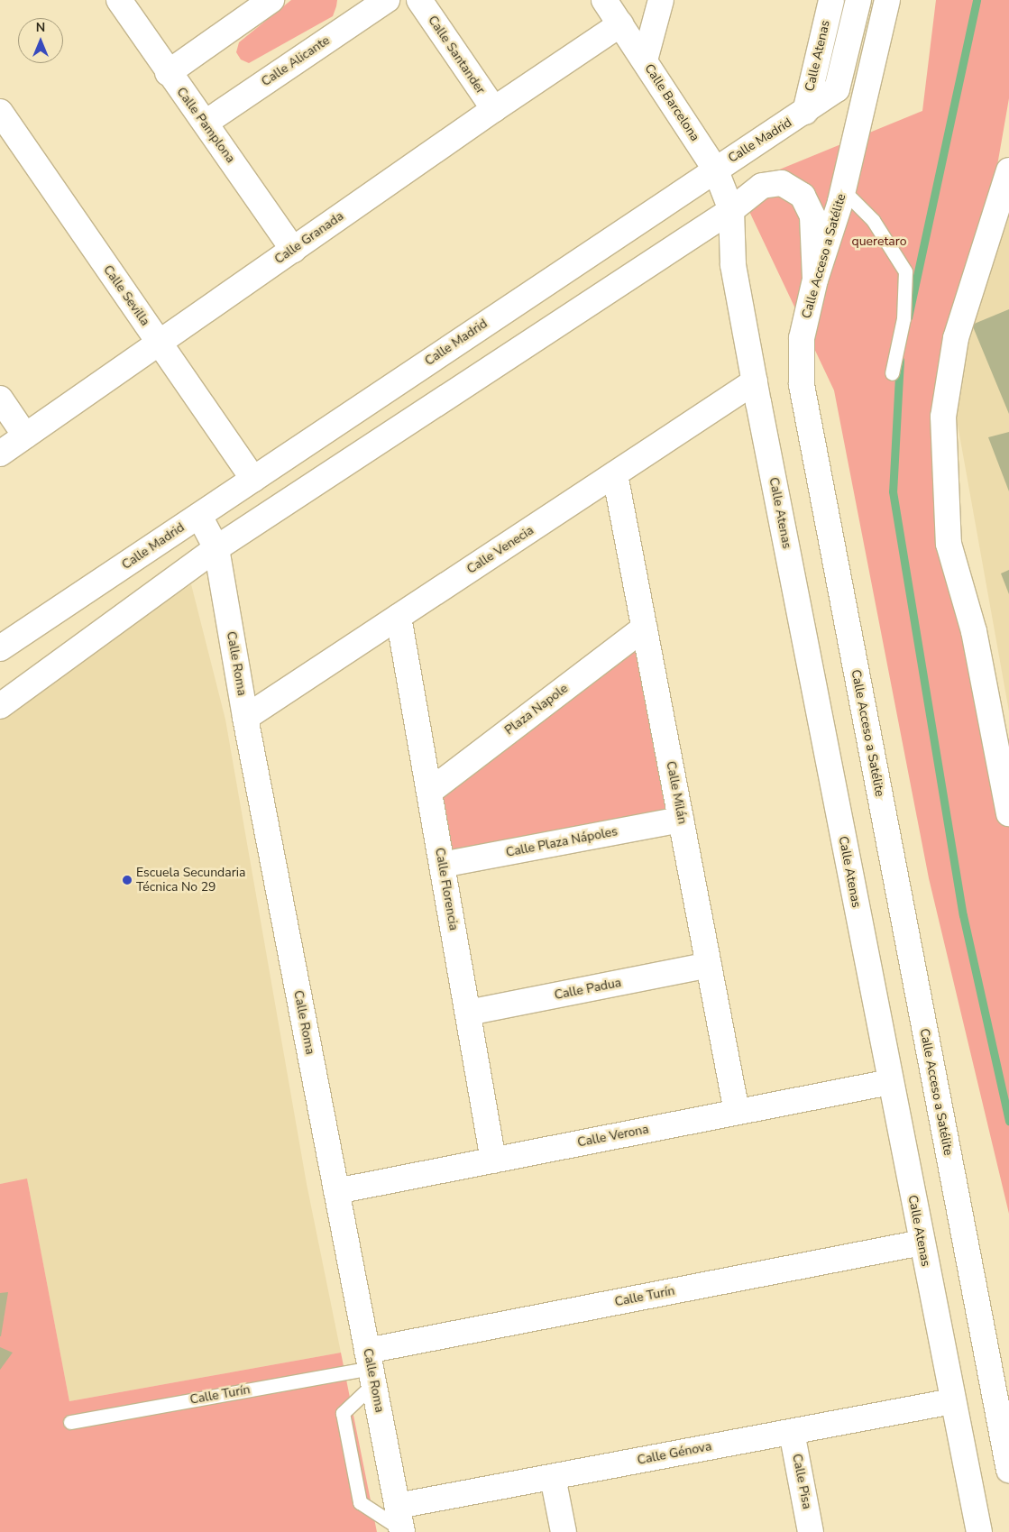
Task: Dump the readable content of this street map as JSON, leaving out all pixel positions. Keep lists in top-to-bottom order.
{
  "streets": {
    "street": [
      "Calle Santander",
      "Calle Atenas",
      "Calle Alicante",
      "Calle Barcelona",
      "Calle Pamplona",
      "Calle Madrid",
      "Calle Granada",
      "Calle Acceso a Satélite",
      "Calle Sevilla",
      "Calle Venecia",
      "Calle Roma",
      "Plaza Napole",
      "Calle Milán",
      "Calle Plaza Nápoles",
      "Calle Florencia",
      "Calle Padua",
      "Calle Verona",
      "Calle Turín",
      "Calle Génova",
      "Calle Pisa"
    ]
  },
  "crossings": [
    ["Calle Santander", "Calle Granada"],
    ["Calle Atenas", "Calle Barcelona"],
    ["Calle Atenas", "Calle Madrid"],
    ["Calle Atenas", "Calle Venecia"],
    ["Calle Atenas", "Calle Verona"],
    ["Calle Atenas", "Calle Turín"],
    ["Calle Atenas", "Calle Génova"],
    ["Calle Alicante", "Calle Pamplona"],
    ["Calle Barcelona", "Calle Madrid"],
    ["Calle Barcelona", "Calle Granada"],
    ["Calle Pamplona", "Calle Granada"],
    ["Calle Madrid", "Calle Sevilla"],
    ["Calle Madrid", "Calle Roma"],
    ["Calle Granada", "Calle Sevilla"],
    ["Calle Venecia", "Calle Roma"],
    ["Calle Venecia", "Calle Milán"],
    ["Calle Venecia", "Calle Florencia"],
    ["Calle Roma", "Calle Verona"],
    ["Calle Roma", "Calle Turín"],
    ["Calle Roma", "Calle Génova"],
    ["Plaza Napole", "Calle Milán"],
    ["Plaza Napole", "Calle Florencia"],
    ["Calle Milán", "Calle Plaza Nápoles"],
    ["Calle Milán", "Calle Padua"],
    ["Calle Milán", "Calle Verona"],
    ["Calle Plaza Nápoles", "Calle Florencia"],
    ["Calle Florencia", "Calle Padua"],
    ["Calle Florencia", "Calle Verona"],
    ["Calle Génova", "Calle Pisa"]
  ],
  "parks": ["queretaro"],
  "places": ["Escuela Secundaria Técnica No 29"],
  "north": "top"
}
